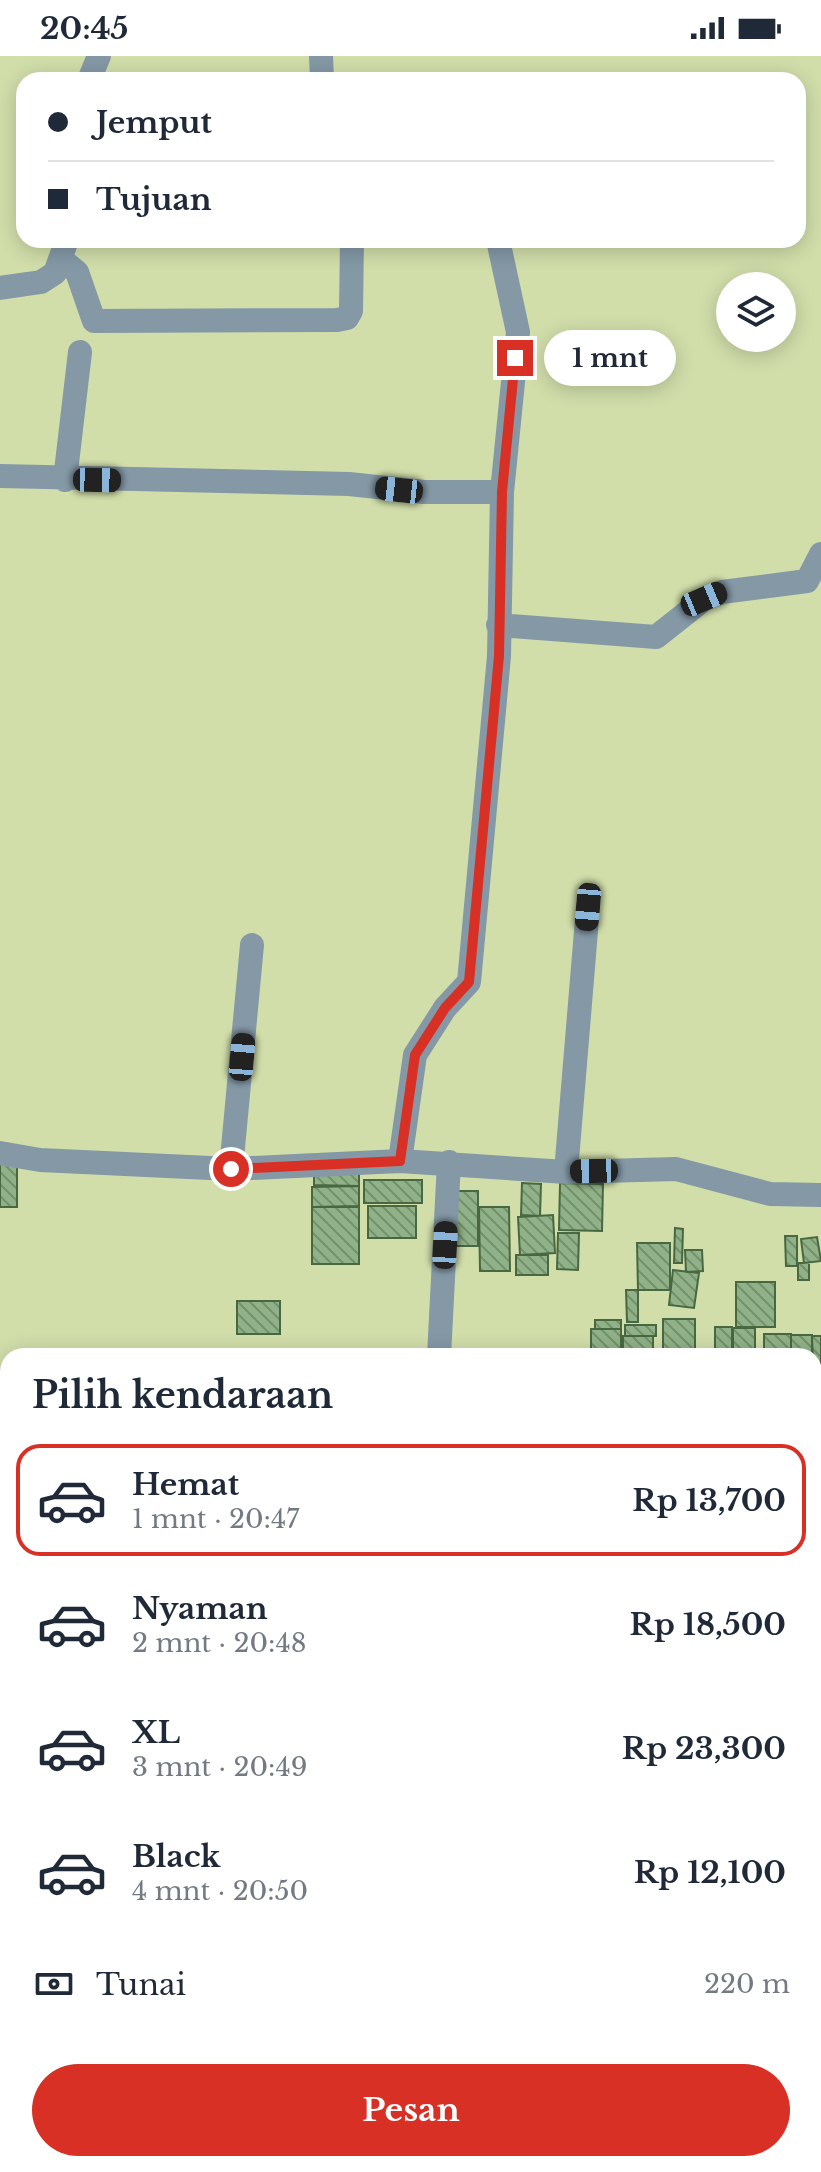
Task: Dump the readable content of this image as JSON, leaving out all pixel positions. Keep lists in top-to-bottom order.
{
  "page": {
    "status": "20:45",
    "banner": ["Jemput", "Tujuan"],
    "bubble": "1 mnt",
    "heading": "Pilih kendaraan",
    "list": [
      {
        "name": "Hemat",
        "note": "1 mnt · 20:47",
        "value": "Rp 13,700"
      },
      {
        "name": "Nyaman",
        "note": "2 mnt · 20:48",
        "value": "Rp 18,500"
      },
      {
        "name": "XL",
        "note": "3 mnt · 20:49",
        "value": "Rp 23,300"
      },
      {
        "name": "Black",
        "note": "4 mnt · 20:50",
        "value": "Rp 12,100"
      }
    ],
    "pay": ["Tunai", "220 m"],
    "buttons": "Pesan"
  }
}
